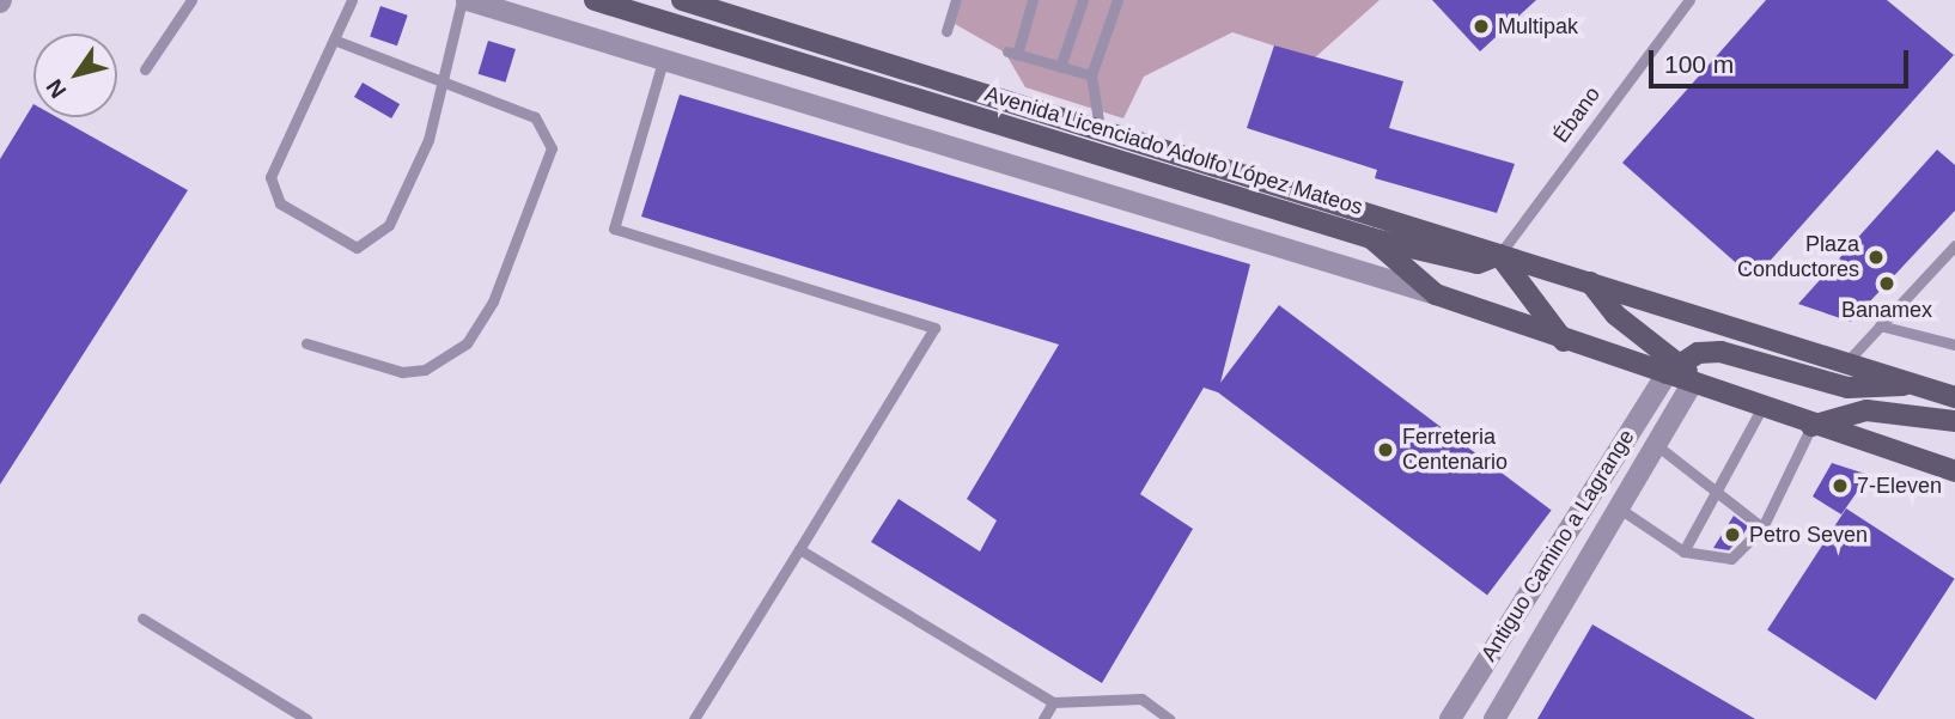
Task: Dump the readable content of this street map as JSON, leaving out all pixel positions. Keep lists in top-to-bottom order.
{
  "streets": {
    "main road": ["Avenida Licenciado Adolfo López Mateos"],
    "street": ["Antiguo Camino a Lagrange"],
    "lane": ["Ébano"]
  },
  "crossings": [
    ["Ébano", "Avenida Licenciado Adolfo López Mateos"],
    ["Avenida Licenciado Adolfo López Mateos", "Antiguo Camino a Lagrange"]
  ],
  "places": [
    "Multipak",
    "Plaza Conductores",
    "Banamex",
    "Ferreteria Centenario",
    "7-Eleven",
    "Petro Seven"
  ],
  "scale_bar": "100 m",
  "north": "bottom left"
}
